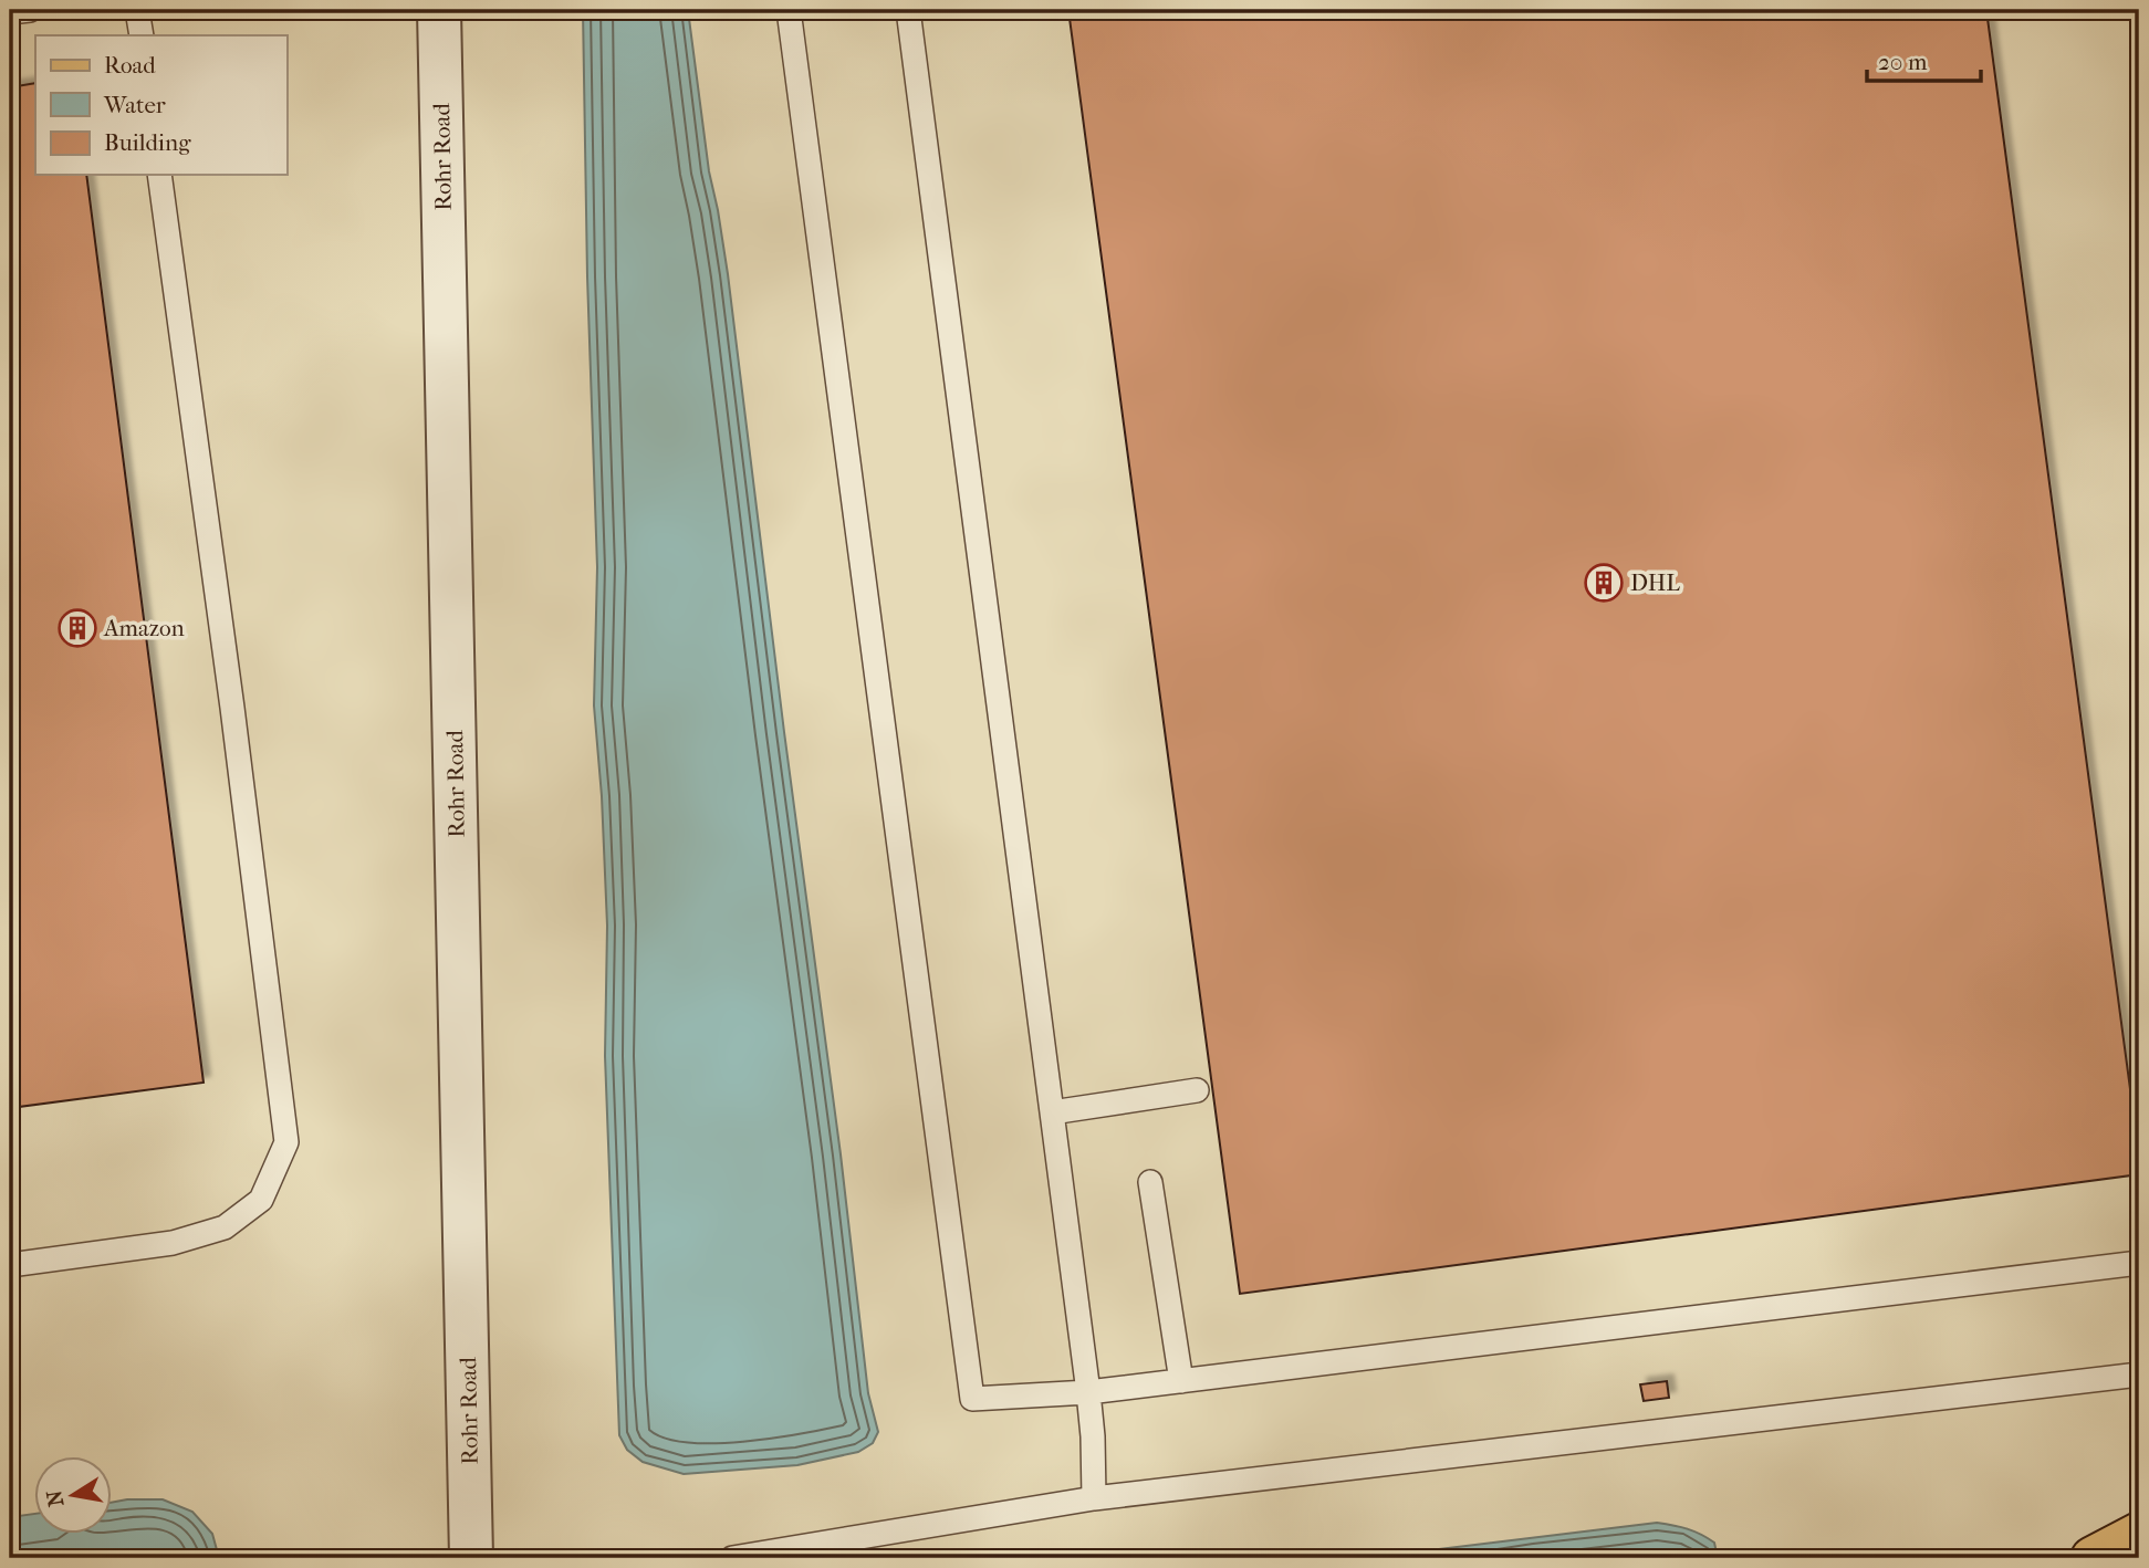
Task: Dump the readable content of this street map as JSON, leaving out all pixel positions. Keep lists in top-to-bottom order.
{
  "streets": {
    "street": ["Rohr Road"]
  },
  "places": {
    "building": ["DHL", "Amazon"]
  },
  "legend": ["Road", "Water", "Building"],
  "scale_bar": "20 m",
  "north": "left"
}
